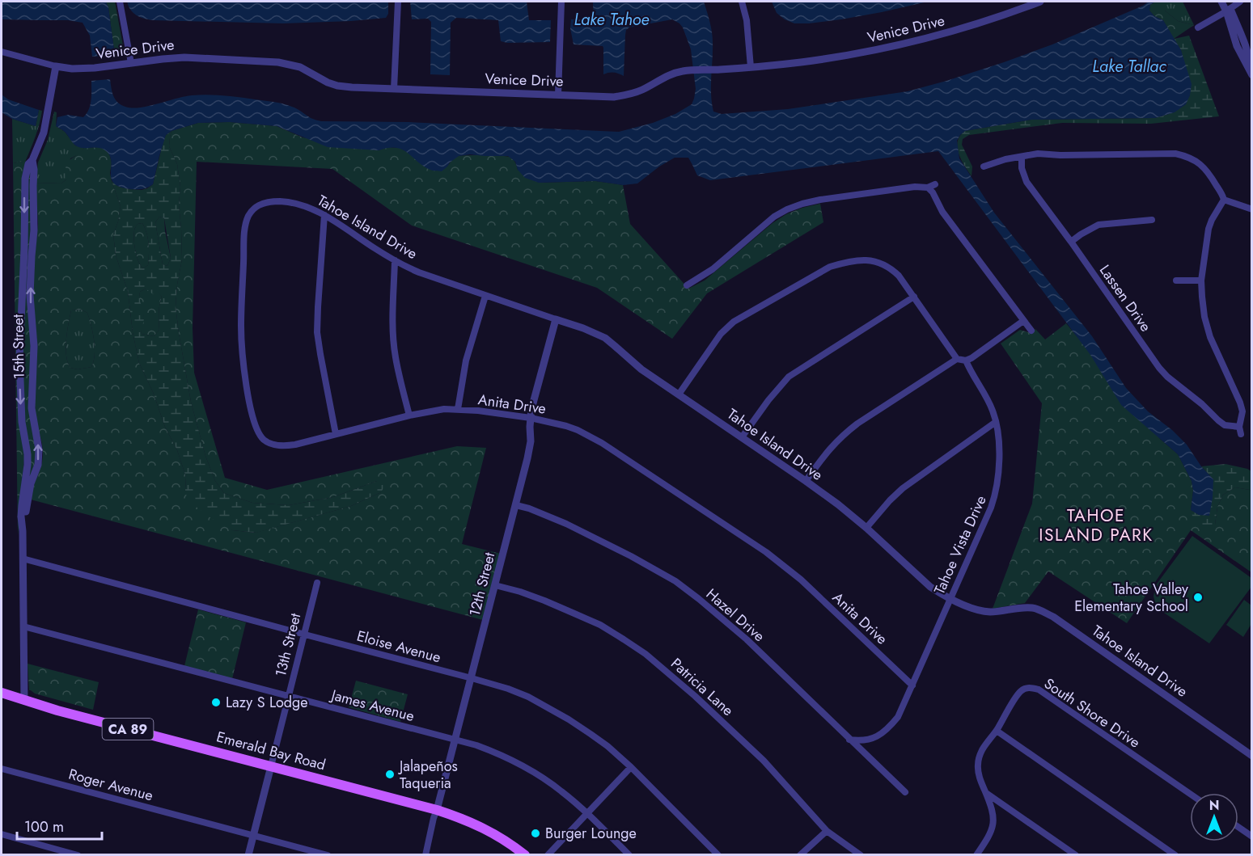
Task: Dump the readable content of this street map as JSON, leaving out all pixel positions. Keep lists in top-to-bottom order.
{
  "streets": {
    "main road": ["CA 89", "Emerald Bay Road"],
    "street": [
      "Venice Drive",
      "Tahoe Island Drive",
      "Lassen Drive",
      "15th Street",
      "Anita Drive",
      "Tahoe Vista Drive",
      "12th Street",
      "Hazel Drive",
      "13th Street",
      "Eloise Avenue",
      "Patricia Lane",
      "James Avenue",
      "South Shore Drive",
      "Roger Avenue"
    ]
  },
  "crossings": [
    ["Venice Drive", "15th Street"],
    ["Tahoe Island Drive", "Anita Drive"],
    ["Tahoe Island Drive", "Tahoe Vista Drive"],
    ["Tahoe Island Drive", "12th Street"],
    ["15th Street", "Eloise Avenue"],
    ["15th Street", "James Avenue"],
    ["15th Street", "Emerald Bay Road"],
    ["Anita Drive", "Tahoe Vista Drive"],
    ["Anita Drive", "12th Street"],
    ["Tahoe Vista Drive", "Hazel Drive"],
    ["12th Street", "Hazel Drive"],
    ["12th Street", "Eloise Avenue"],
    ["12th Street", "Patricia Lane"],
    ["12th Street", "James Avenue"],
    ["12th Street", "Emerald Bay Road"],
    ["13th Street", "Eloise Avenue"],
    ["13th Street", "James Avenue"],
    ["13th Street", "Emerald Bay Road"],
    ["13th Street", "Roger Avenue"]
  ],
  "districts": ["TAHOE ISLAND PARK"],
  "water": ["Lake Tahoe", "Lake Tallac"],
  "places": [
    "Tahoe Valley Elementary School",
    "Lazy S Lodge",
    "Jalapeños Taqueria",
    "Burger Lounge"
  ],
  "scale_bar": "100 m",
  "north": "top"
}
